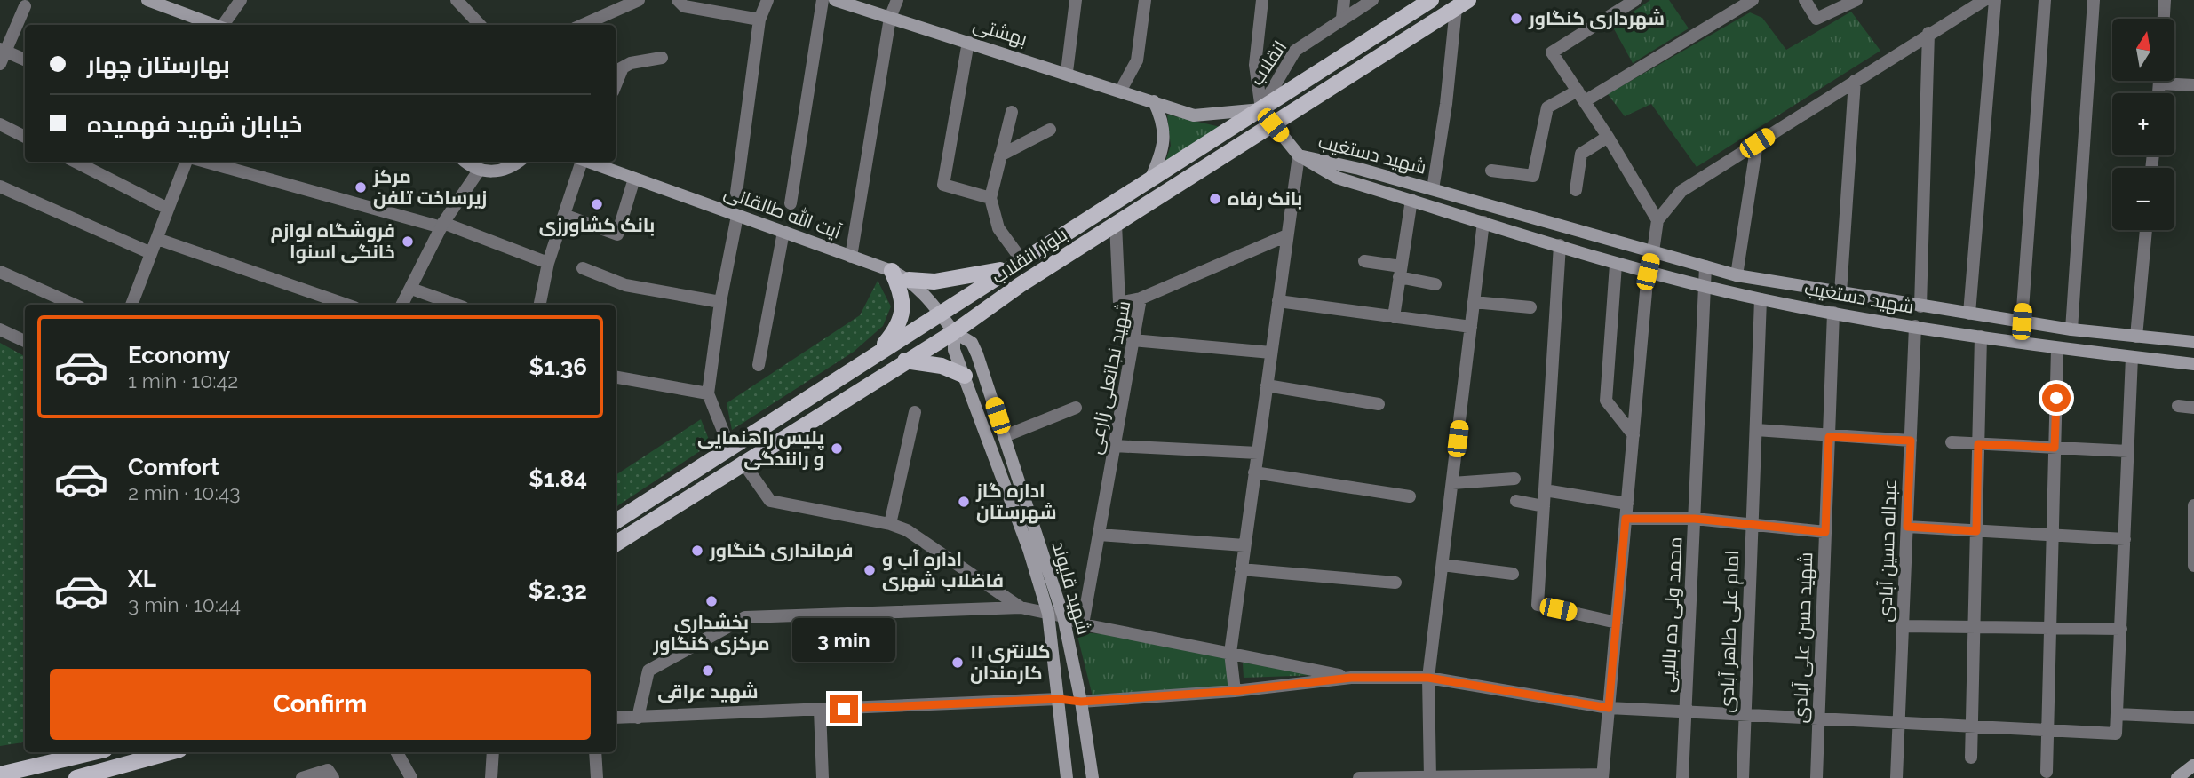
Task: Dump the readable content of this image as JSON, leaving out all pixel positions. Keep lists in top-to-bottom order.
{
  "streets": {
    "main road": [
      "بهشتی",
      "شهید دستغیب",
      "آیت الله طالقانی",
      "بلوار انقلاب",
      "شهید قلیوند"
    ],
    "street": [
      "انقلاب",
      "شهید نجاتعلی زارعی",
      "عبداله حسین آبادی",
      "محمد ولی ده بالایی",
      "امام علی طاهر آبادی",
      "شهید حسن علی آبادی"
    ]
  },
  "crossings": [
    ["بهشتی", "انقلاب"],
    ["بهشتی", "بلوار انقلاب"],
    ["انقلاب", "بلوار انقلاب"],
    ["شهید دستغیب", "عبداله حسین آبادی"],
    ["شهید دستغیب", "محمد ولی ده بالایی"],
    ["شهید دستغیب", "امام علی طاهر آبادی"],
    ["شهید دستغیب", "شهید حسن علی آبادی"],
    ["آیت الله طالقانی", "بلوار انقلاب"],
    ["آیت الله طالقانی", "شهید قلیوند"],
    ["بلوار انقلاب", "شهید قلیوند"]
  ],
  "places": [
    "شهرداری کنگاور",
    "مرکز زیرساخت تلفن",
    "بانک رفاه",
    "بانک کشاورزی",
    "فروشگاه لوازم خانگی اسنوا",
    "پلیس راهنمایی و رانندگی",
    "اداره گاز شهرستان",
    "فرمانداری کنگاور",
    "اداره آب و فاضلاب شهری",
    "بخشداری مرکزی کنگاور",
    "کلانتری ۱۱ کارمندان",
    "شهید عراقی"
  ],
  "north": "top",
  "page": {
    "map_buttons": ["+", "−"],
    "banner": ["بهارستان چهار", "خیابان شهید فهمیده"],
    "list": [
      {
        "name": "Economy",
        "note": "1 min · 10:42",
        "value": "$1.36"
      },
      {
        "name": "Comfort",
        "note": "2 min · 10:43",
        "value": "$1.84"
      },
      {
        "name": "XL",
        "note": "3 min · 10:44",
        "value": "$2.32"
      }
    ],
    "bubble": "3 min",
    "buttons": "Confirm"
  }
}
